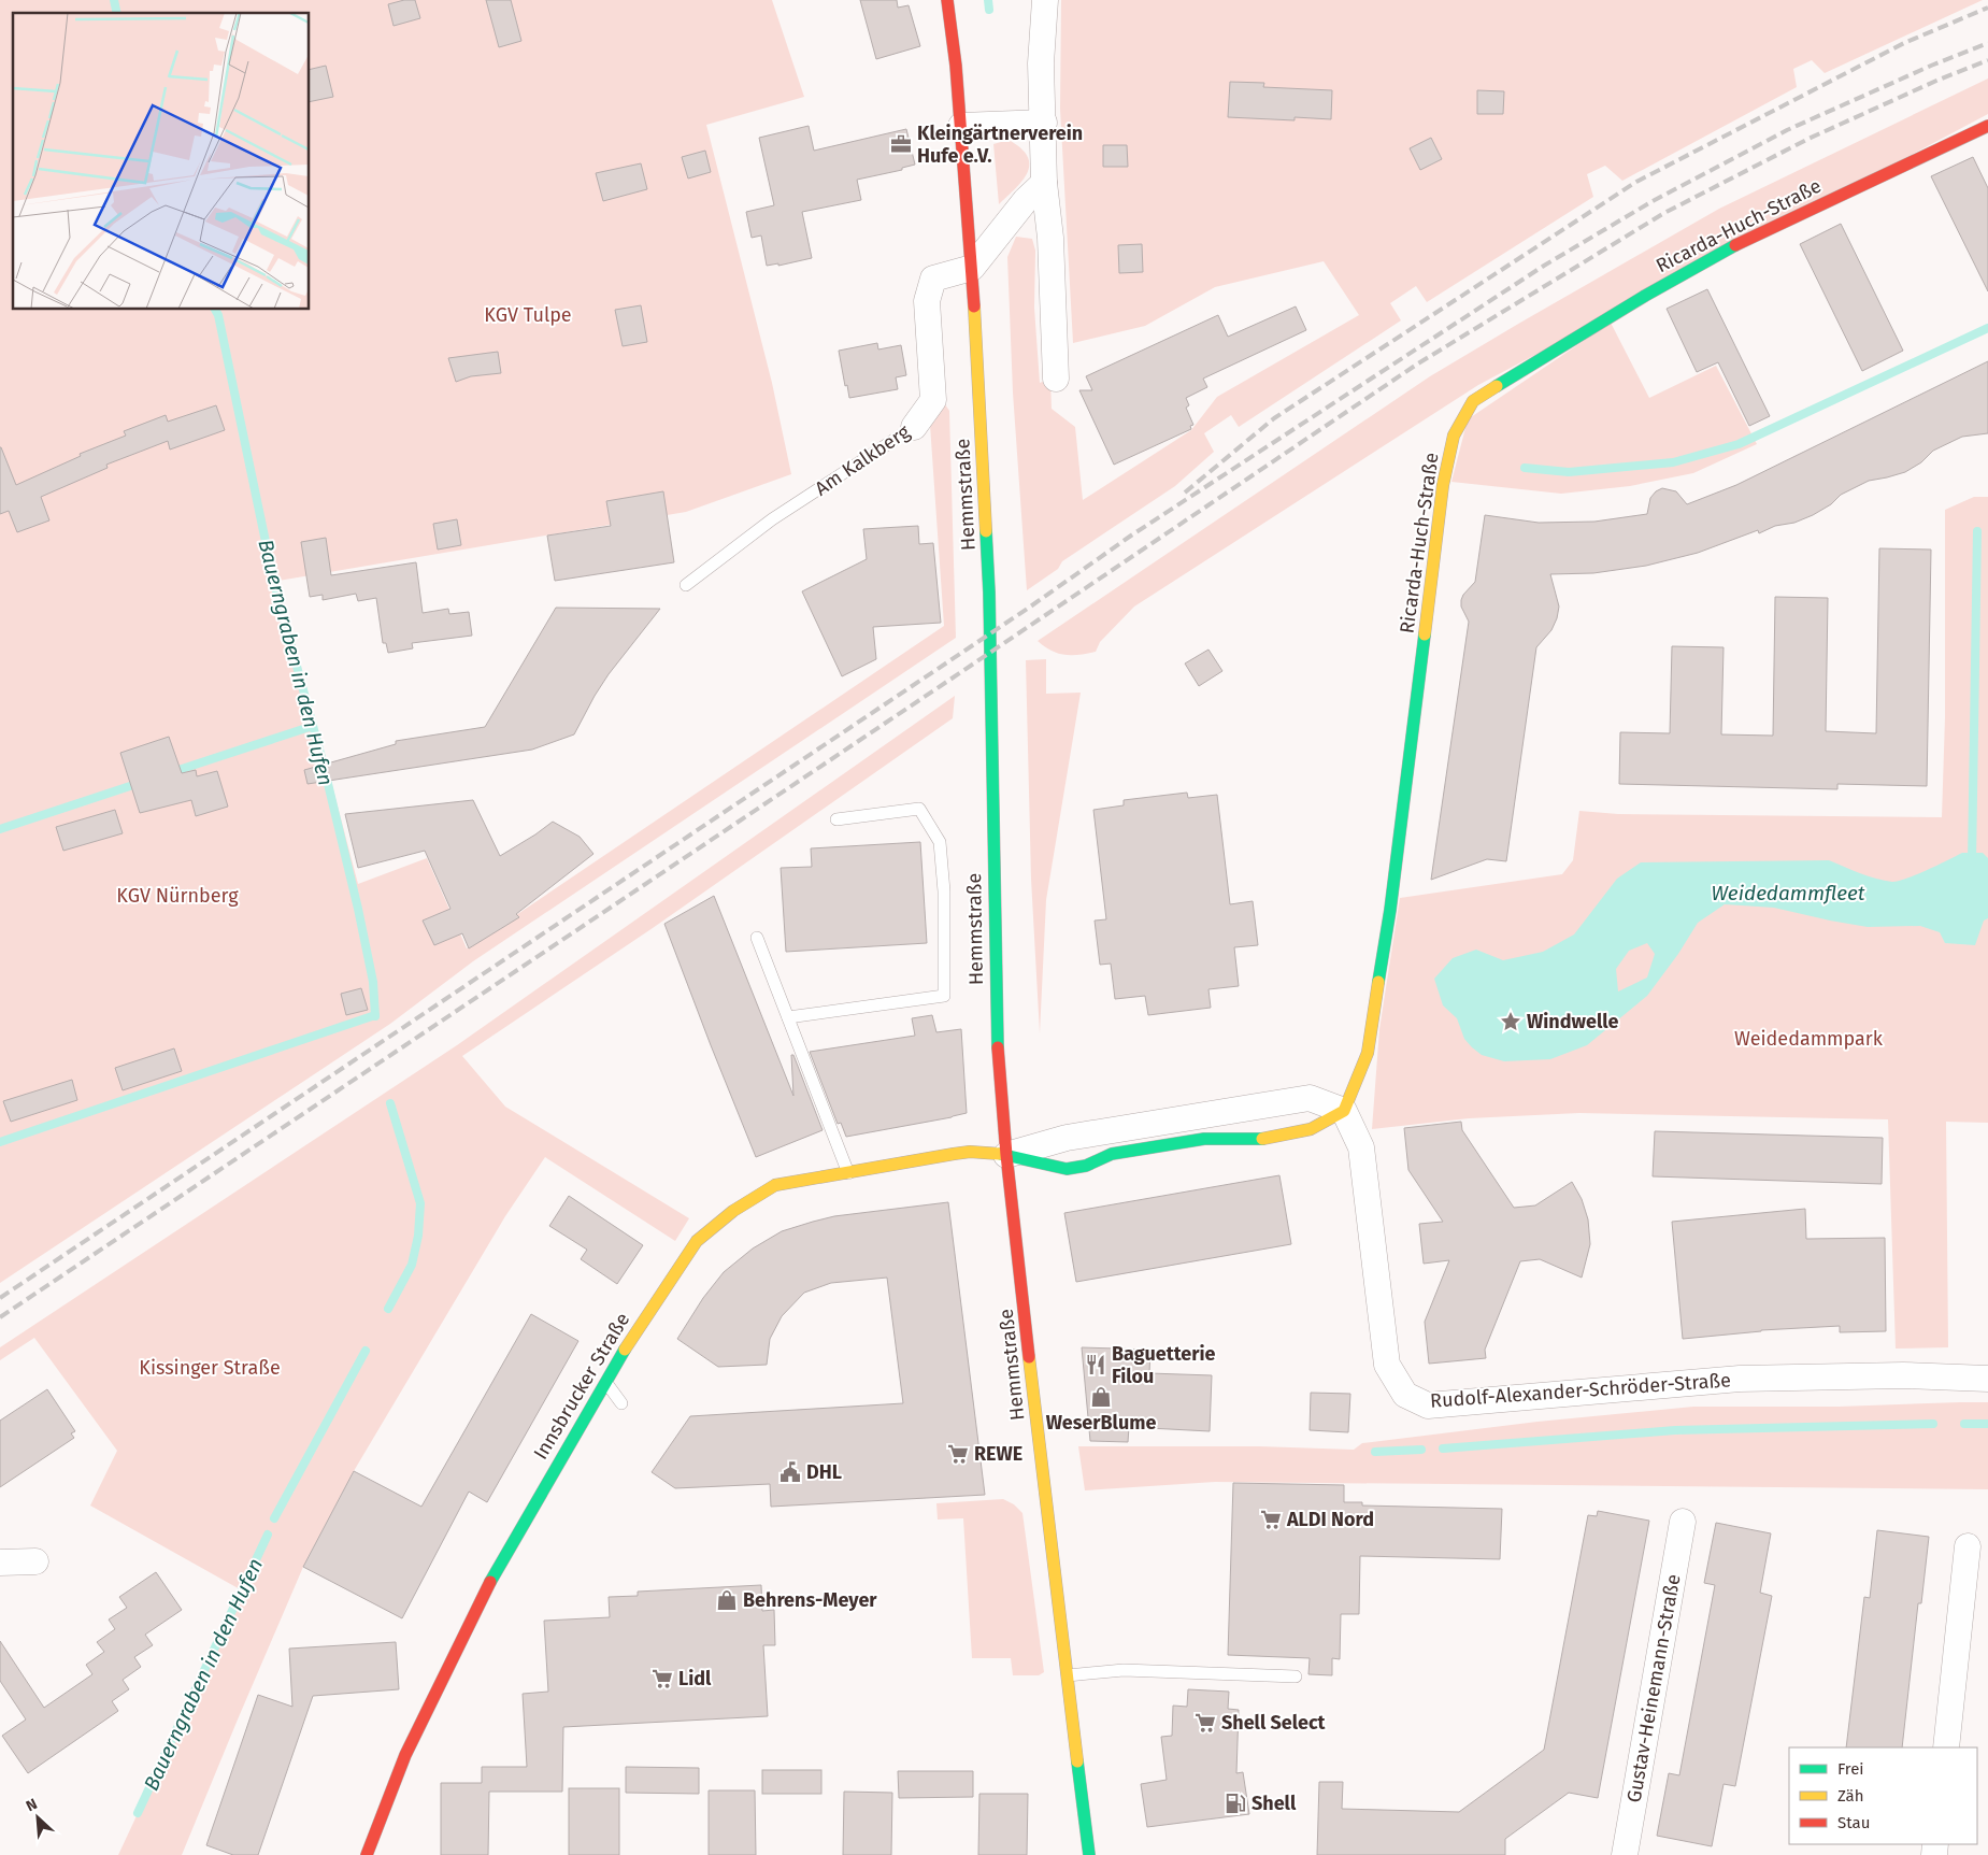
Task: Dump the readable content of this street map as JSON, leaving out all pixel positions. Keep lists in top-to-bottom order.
{
  "streets": {
    "street": [
      "Ricarda-Huch-Straße",
      "Am Kalkberg",
      "Hemmstraße",
      "Innsbrucker Straße",
      "Rudolf-Alexander-Schröder-Straße",
      "Gustav-Heinemann-Straße"
    ]
  },
  "crossings": [
    ["Ricarda-Huch-Straße", "Rudolf-Alexander-Schröder-Straße"],
    ["Am Kalkberg", "Hemmstraße"],
    ["Hemmstraße", "Innsbrucker Straße"]
  ],
  "water": ["Bauerngraben in den Hufen", "Weidedammfleet"],
  "parks": [
    "KGV Tulpe",
    "KGV Nürnberg",
    "Weidedammpark",
    "Kissinger Straße"
  ],
  "places": {
    "office": ["Kleingärtnerverein Hufe e.V."],
    "place": ["Windwelle"],
    "restaurant": ["Baguetterie Filou"],
    "shop": ["WeserBlume", "Behrens-Meyer"],
    "supermarket": [
      "REWE",
      "ALDI Nord",
      "Lidl",
      "Shell Select"
    ],
    "public building": ["DHL"],
    "fuel station": ["Shell"]
  },
  "legend": ["Frei", "Zäh", "Stau"],
  "north": "top left"
}
